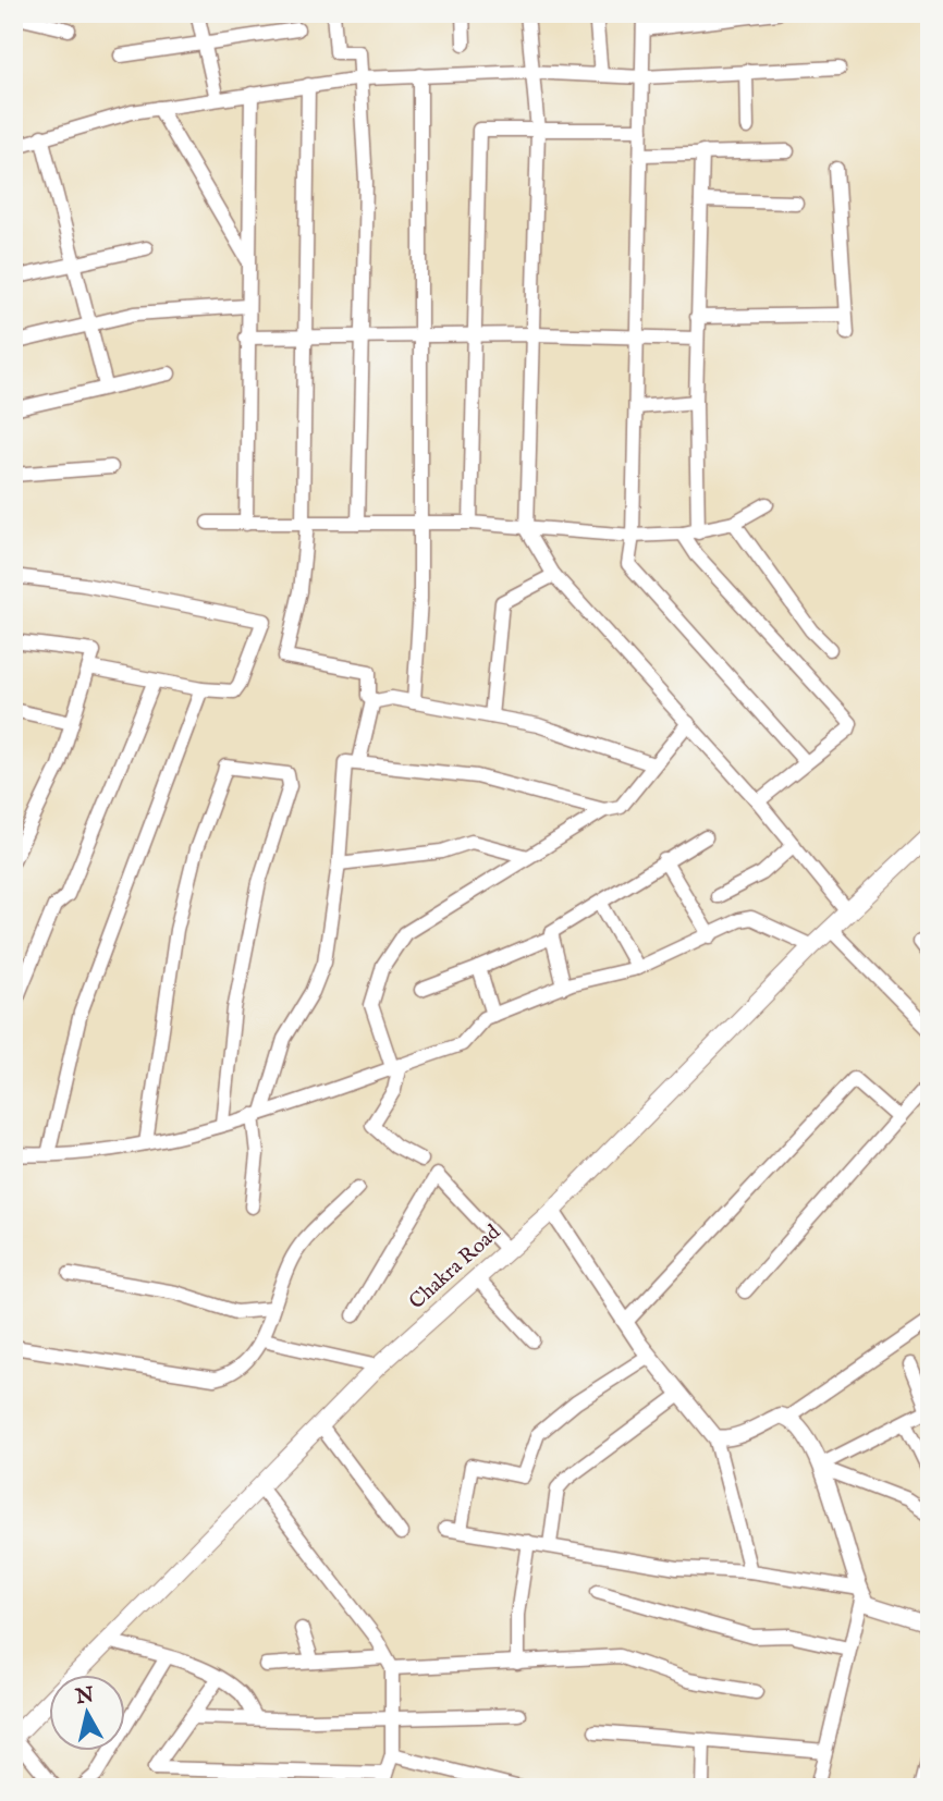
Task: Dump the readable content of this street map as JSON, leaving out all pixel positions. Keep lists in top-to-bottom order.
{
  "streets": {
    "main road": ["Chakra Road"]
  },
  "north": "top"
}
